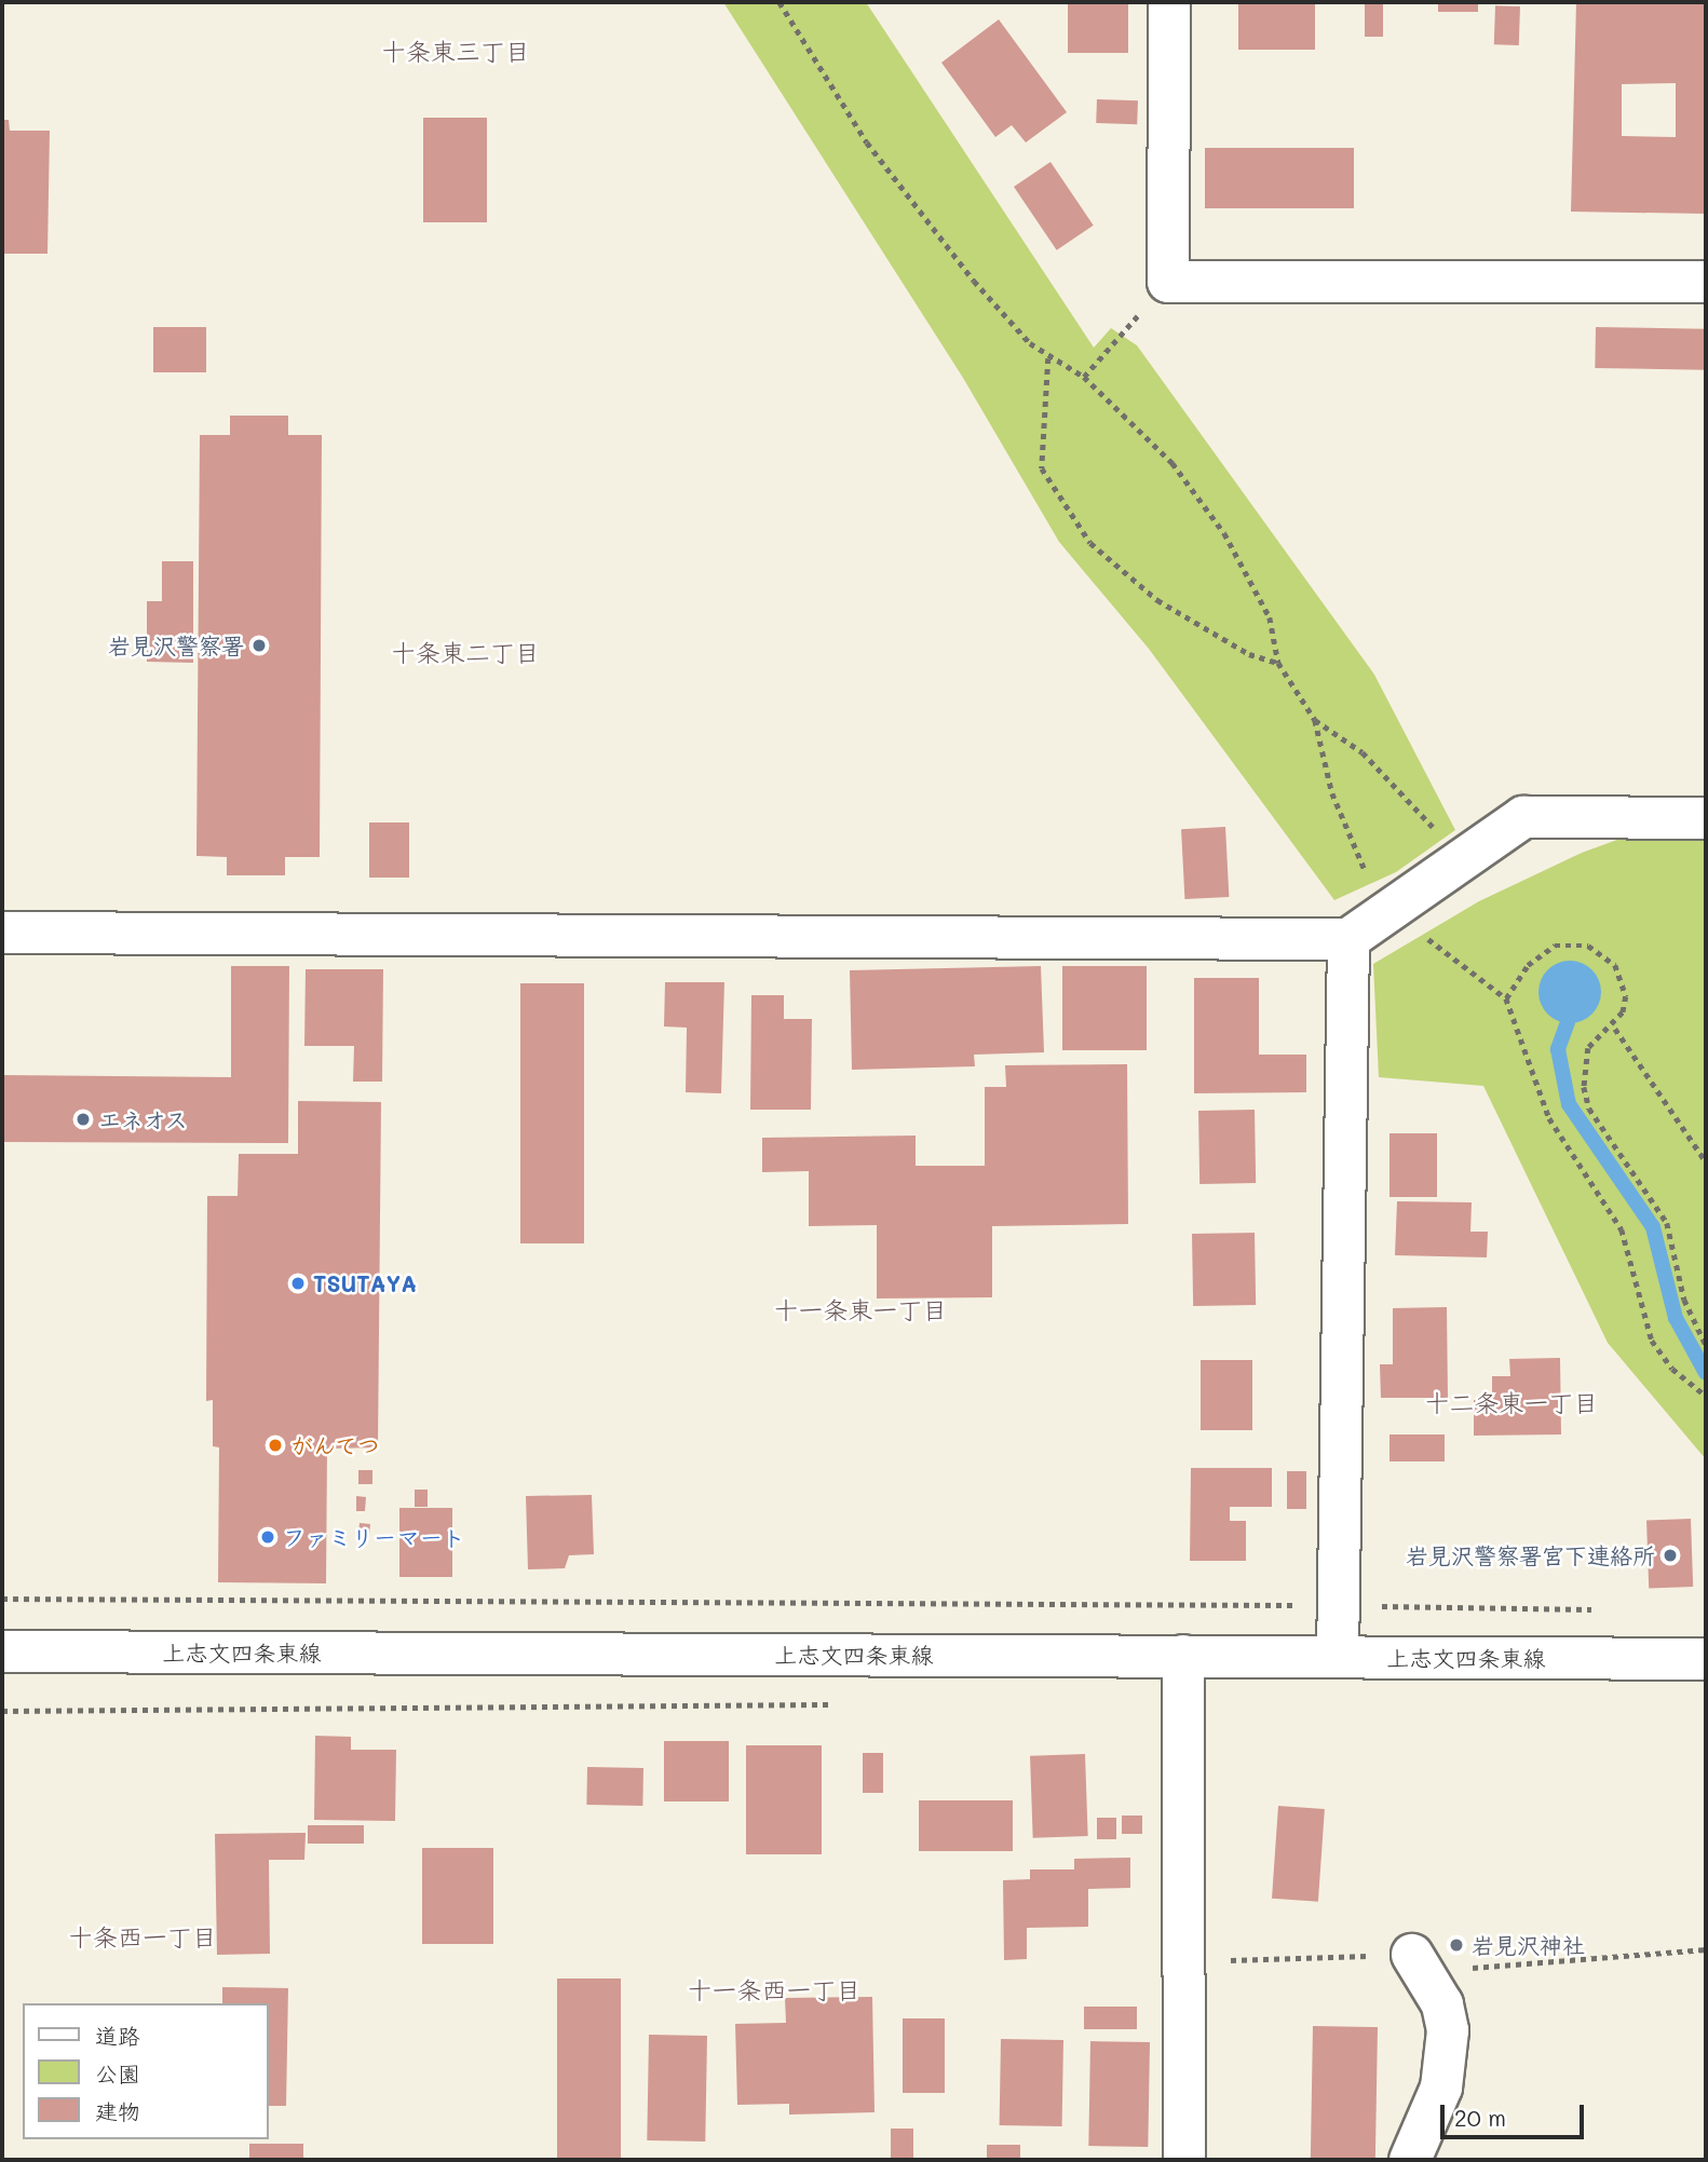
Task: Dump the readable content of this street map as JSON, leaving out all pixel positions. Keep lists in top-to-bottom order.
{
  "streets": {
    "street": ["上志文四条東線"]
  },
  "districts": [
    "十条東三丁目",
    "十条東二丁目",
    "十一条東一丁目",
    "十二条東一丁目",
    "十条西一丁目",
    "十一条西一丁目"
  ],
  "places": [
    "岩見沢警察署",
    "エネオス",
    "TSUTAYA",
    "がんてつ",
    "ファミリーマート",
    "岩見沢警察署宮下連絡所",
    "岩見沢神社"
  ],
  "legend": ["道路", "公園", "建物"],
  "scale_bar": "20 m"
}
